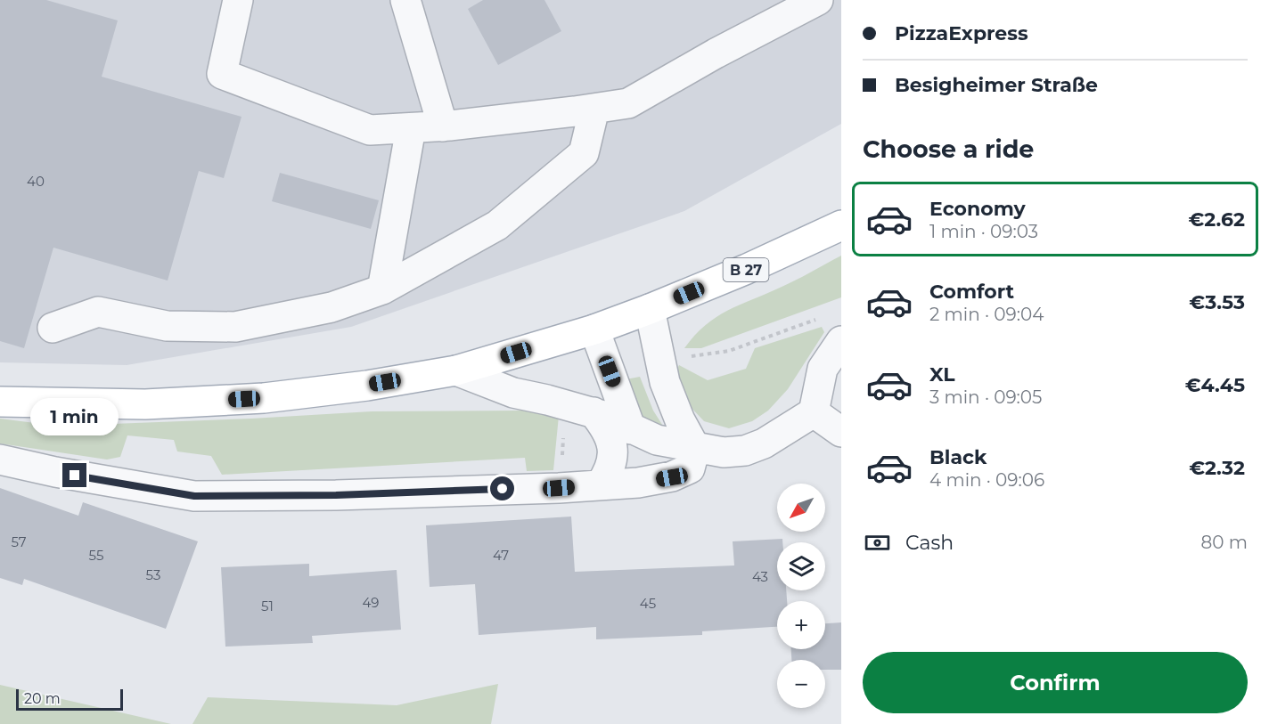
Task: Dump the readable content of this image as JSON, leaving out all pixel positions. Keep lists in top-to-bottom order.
{
  "streets": {
    "main road": ["B 27"]
  },
  "house_numbers": [
    "40",
    "57",
    "55",
    "47",
    "53",
    "43",
    "49",
    "45",
    "51"
  ],
  "scale_bar": "20 m",
  "north": "bottom left",
  "page": {
    "banner": ["PizzaExpress", "Besigheimer Straße"],
    "heading": "Choose a ride",
    "list": [
      {
        "name": "Economy",
        "note": "1 min · 09:03",
        "value": "€2.62"
      },
      {
        "name": "Comfort",
        "note": "2 min · 09:04",
        "value": "€3.53"
      },
      {
        "name": "XL",
        "note": "3 min · 09:05",
        "value": "€4.45"
      },
      {
        "name": "Black",
        "note": "4 min · 09:06",
        "value": "€2.32"
      }
    ],
    "bubble": "1 min",
    "map_buttons": ["+", "−"],
    "pay": ["Cash", "80 m"],
    "buttons": "Confirm",
    "scale": "20 m"
  }
}
